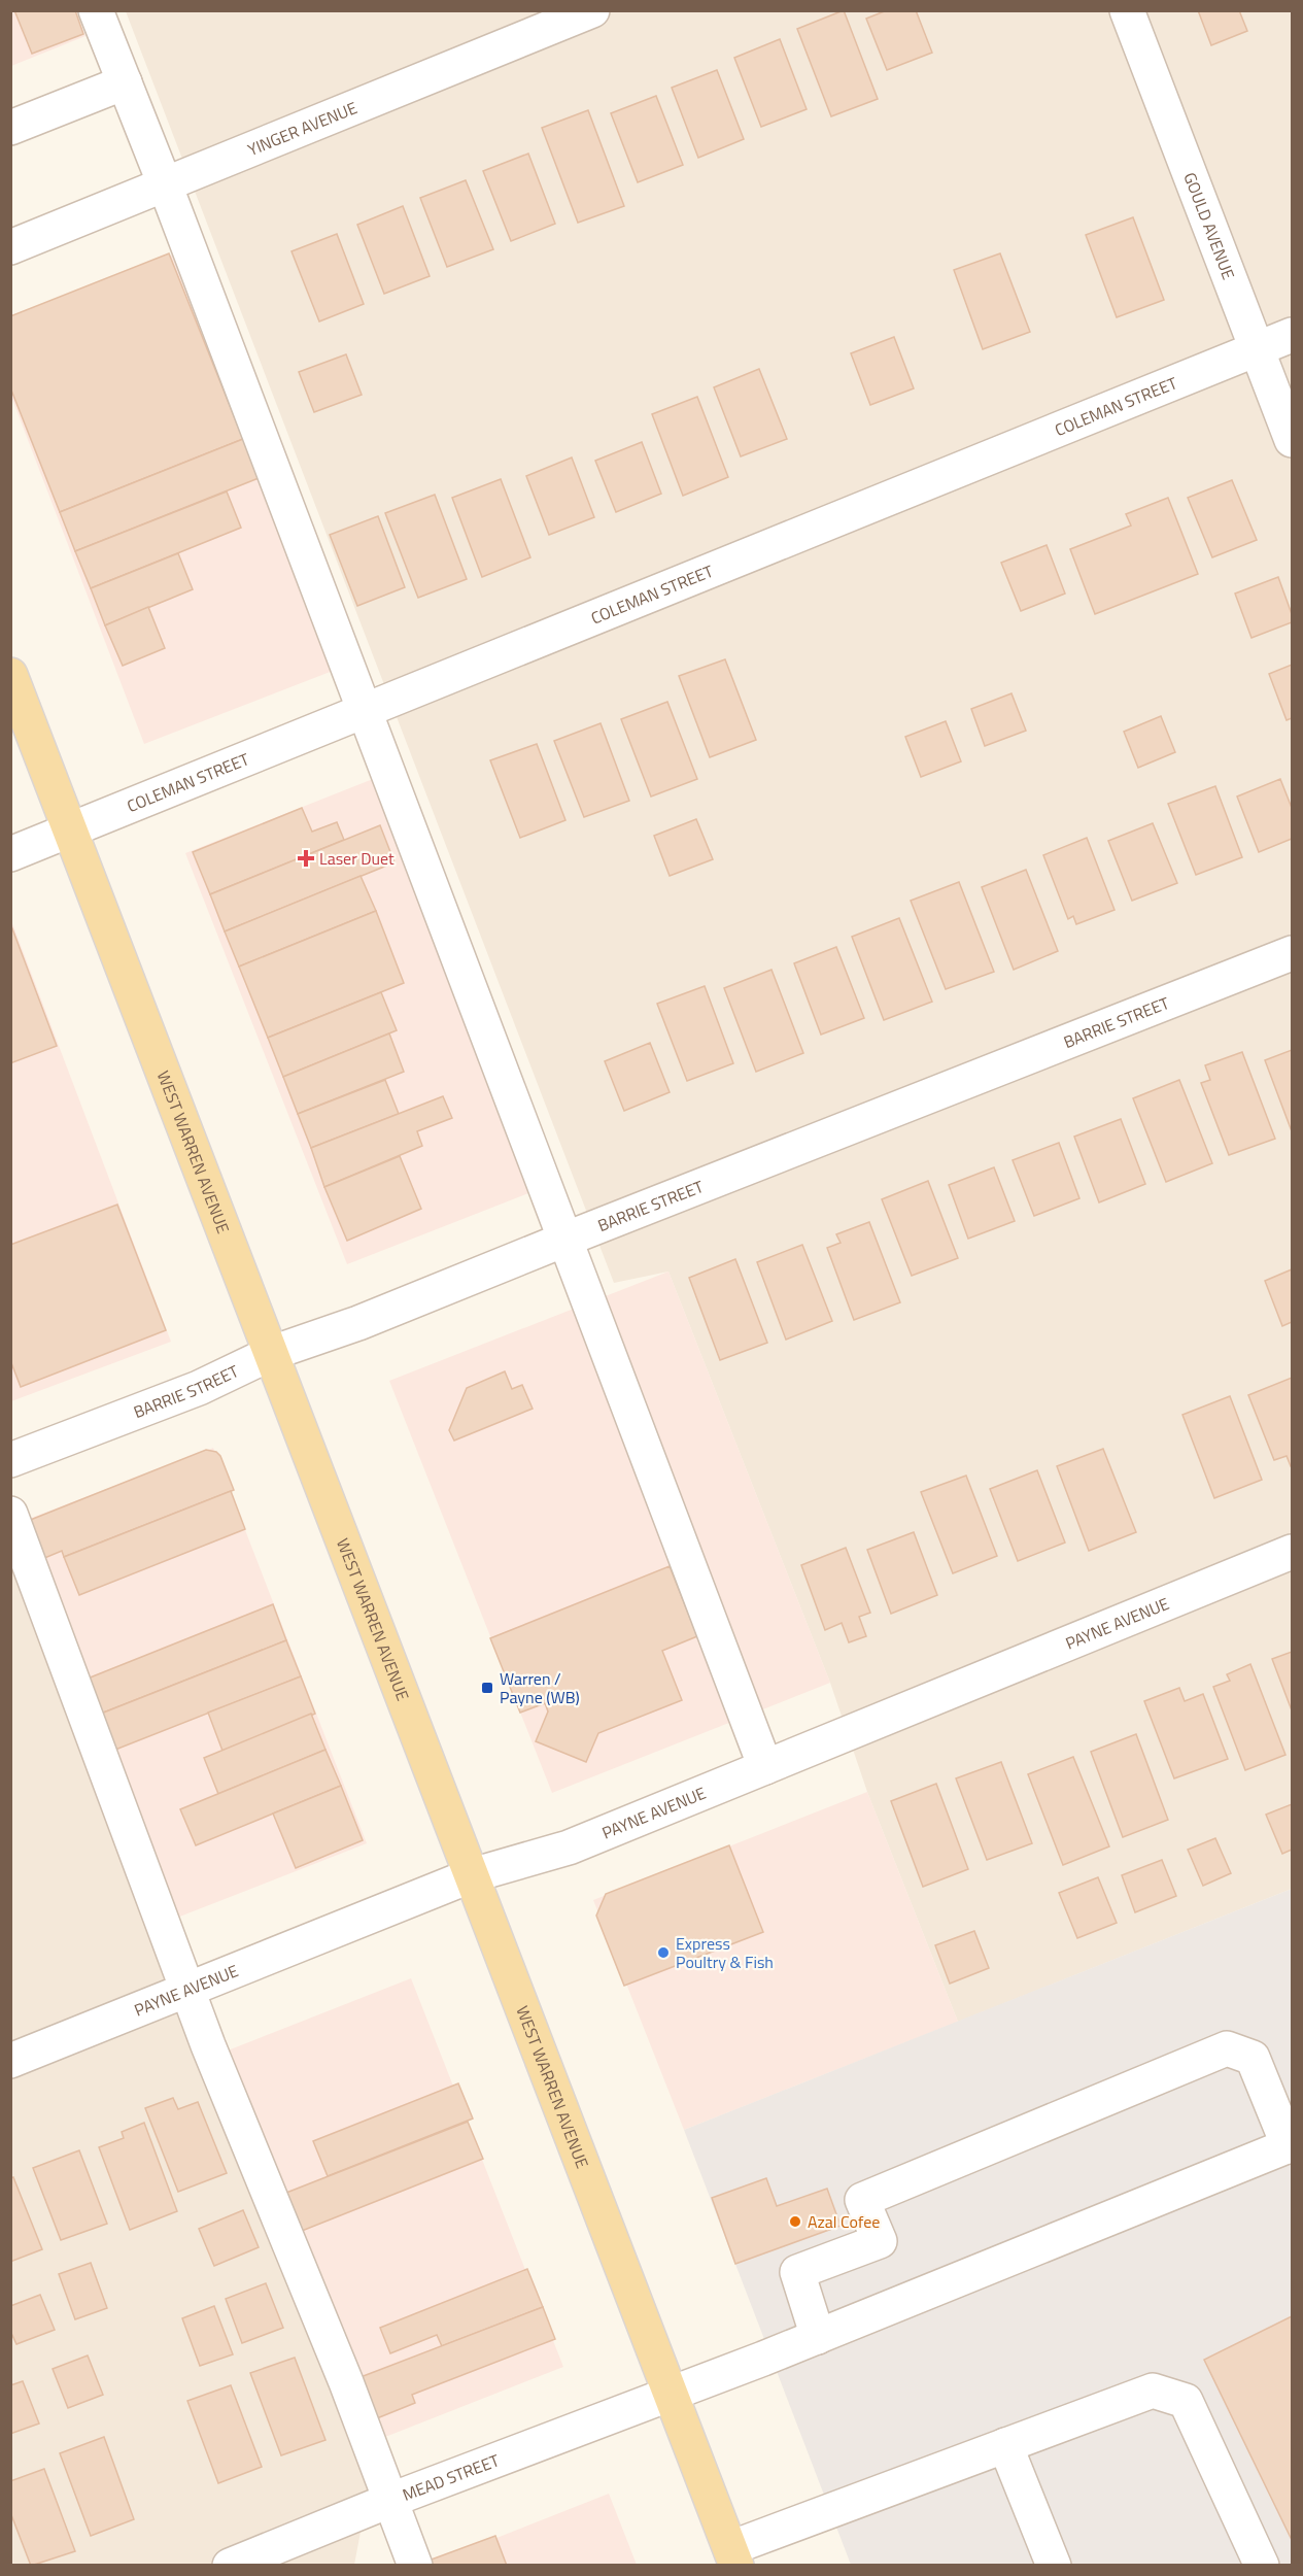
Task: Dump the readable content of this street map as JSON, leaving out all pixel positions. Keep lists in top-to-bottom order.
{
  "streets": {
    "main road": ["WEST WARREN AVENUE"],
    "street": [
      "YINGER AVENUE",
      "GOULD AVENUE",
      "COLEMAN STREET",
      "BARRIE STREET",
      "PAYNE AVENUE",
      "MEAD STREET"
    ]
  },
  "crossings": [
    ["GOULD AVENUE", "COLEMAN STREET"],
    ["COLEMAN STREET", "WEST WARREN AVENUE"],
    ["BARRIE STREET", "WEST WARREN AVENUE"],
    ["WEST WARREN AVENUE", "PAYNE AVENUE"],
    ["WEST WARREN AVENUE", "MEAD STREET"]
  ],
  "places": {
    "health": ["Laser Duet"],
    "transit": ["Warren / Payne (WB)"],
    "other": ["Express Poultry & Fish", "Azal Cofee"]
  }
}
